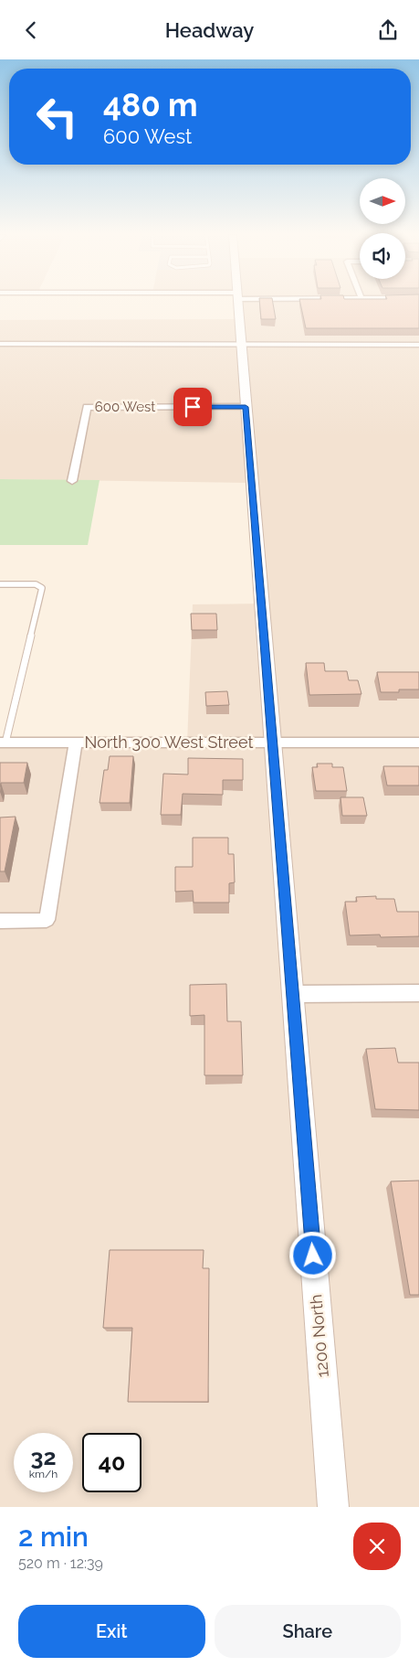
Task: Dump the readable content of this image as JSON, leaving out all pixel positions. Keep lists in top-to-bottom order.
{
  "streets": {
    "street": ["600 West", "North 300 West Street", "1200 North"]
  },
  "crossings": [
    ["600 West", "1200 North"],
    ["North 300 West Street", "1200 North"]
  ],
  "north": "right",
  "page": {
    "header": "Headway",
    "turn": ["480 m", "600 West"],
    "speed": "32 km/h",
    "limit": "40",
    "heading": ["2 min", "520 m · 12:39"],
    "buttons": ["Exit", "Share"]
  }
}
